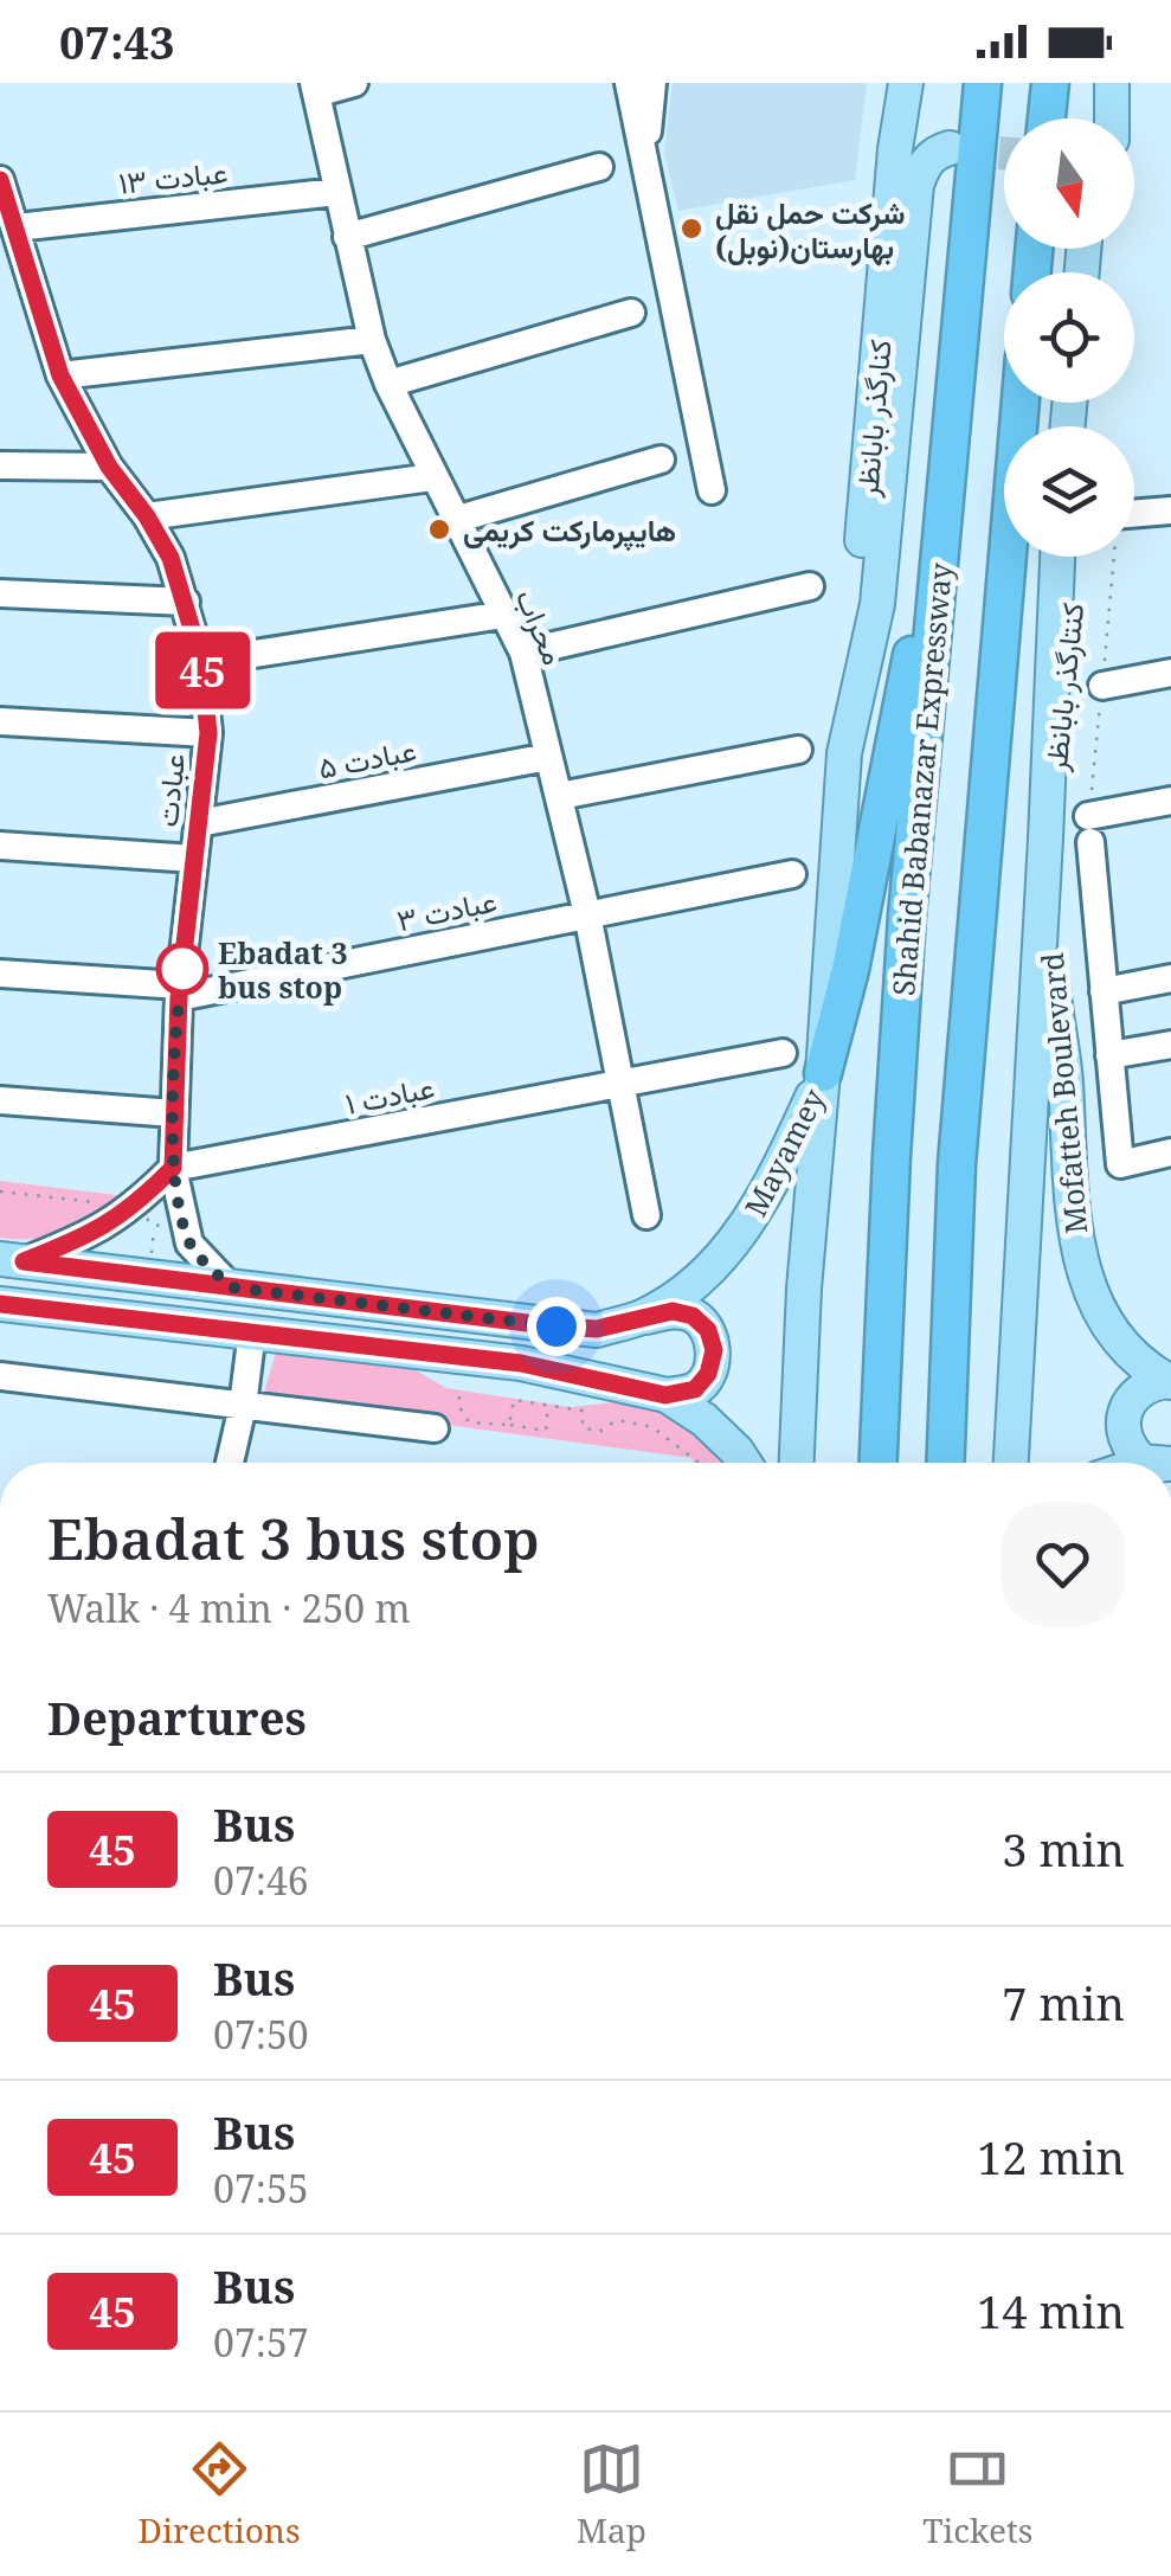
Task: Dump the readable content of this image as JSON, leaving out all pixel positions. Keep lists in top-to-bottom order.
{
  "streets": {
    "highway": ["Shahid Babanazar Expressway"],
    "main road": [
      "کنارگذر بابانظر",
      "کنتارگذر بابانظر",
      "Mofatteh Boulevard",
      "Mayamey"
    ],
    "street": [
      "عبادت ۱۳",
      "محراب",
      "عبادت ۵",
      "عبادت",
      "عبادت ۳",
      "عبادت ۱"
    ]
  },
  "crossings": [
    ["عبادت ۱۳", "محراب"],
    ["عبادت ۱۳", "عبادت"],
    ["محراب", "عبادت ۵"],
    ["محراب", "عبادت ۳"],
    ["محراب", "عبادت ۱"],
    ["کنتارگذر بابانظر", "Mofatteh Boulevard"],
    ["عبادت ۵", "عبادت"],
    ["عبادت", "عبادت ۳"],
    ["عبادت", "عبادت ۱"],
    ["عبادت", "Mayamey"]
  ],
  "places": ["شرکت حمل نقل بهارستان(نوبل)", "هایپرمارکت کریمی", "Ebadat 3 bus stop"],
  "lines": ["bus line 45"],
  "north": "bottom",
  "page": {
    "status": "07:43",
    "on_map": "45",
    "heading": [
      ["Ebadat 3 bus stop", "Walk · 4 min · 250 m"],
      "Departures"
    ],
    "list": [
      {
        "mark": "45",
        "name": "Bus",
        "note": "07:46",
        "value": "3 min"
      },
      {
        "mark": "45",
        "name": "Bus",
        "note": "07:50",
        "value": "7 min"
      },
      {
        "mark": "45",
        "name": "Bus",
        "note": "07:55",
        "value": "12 min"
      },
      {
        "mark": "45",
        "name": "Bus",
        "note": "07:57",
        "value": "14 min"
      }
    ],
    "tabs": ["Directions", "Map", "Tickets"]
  }
}
